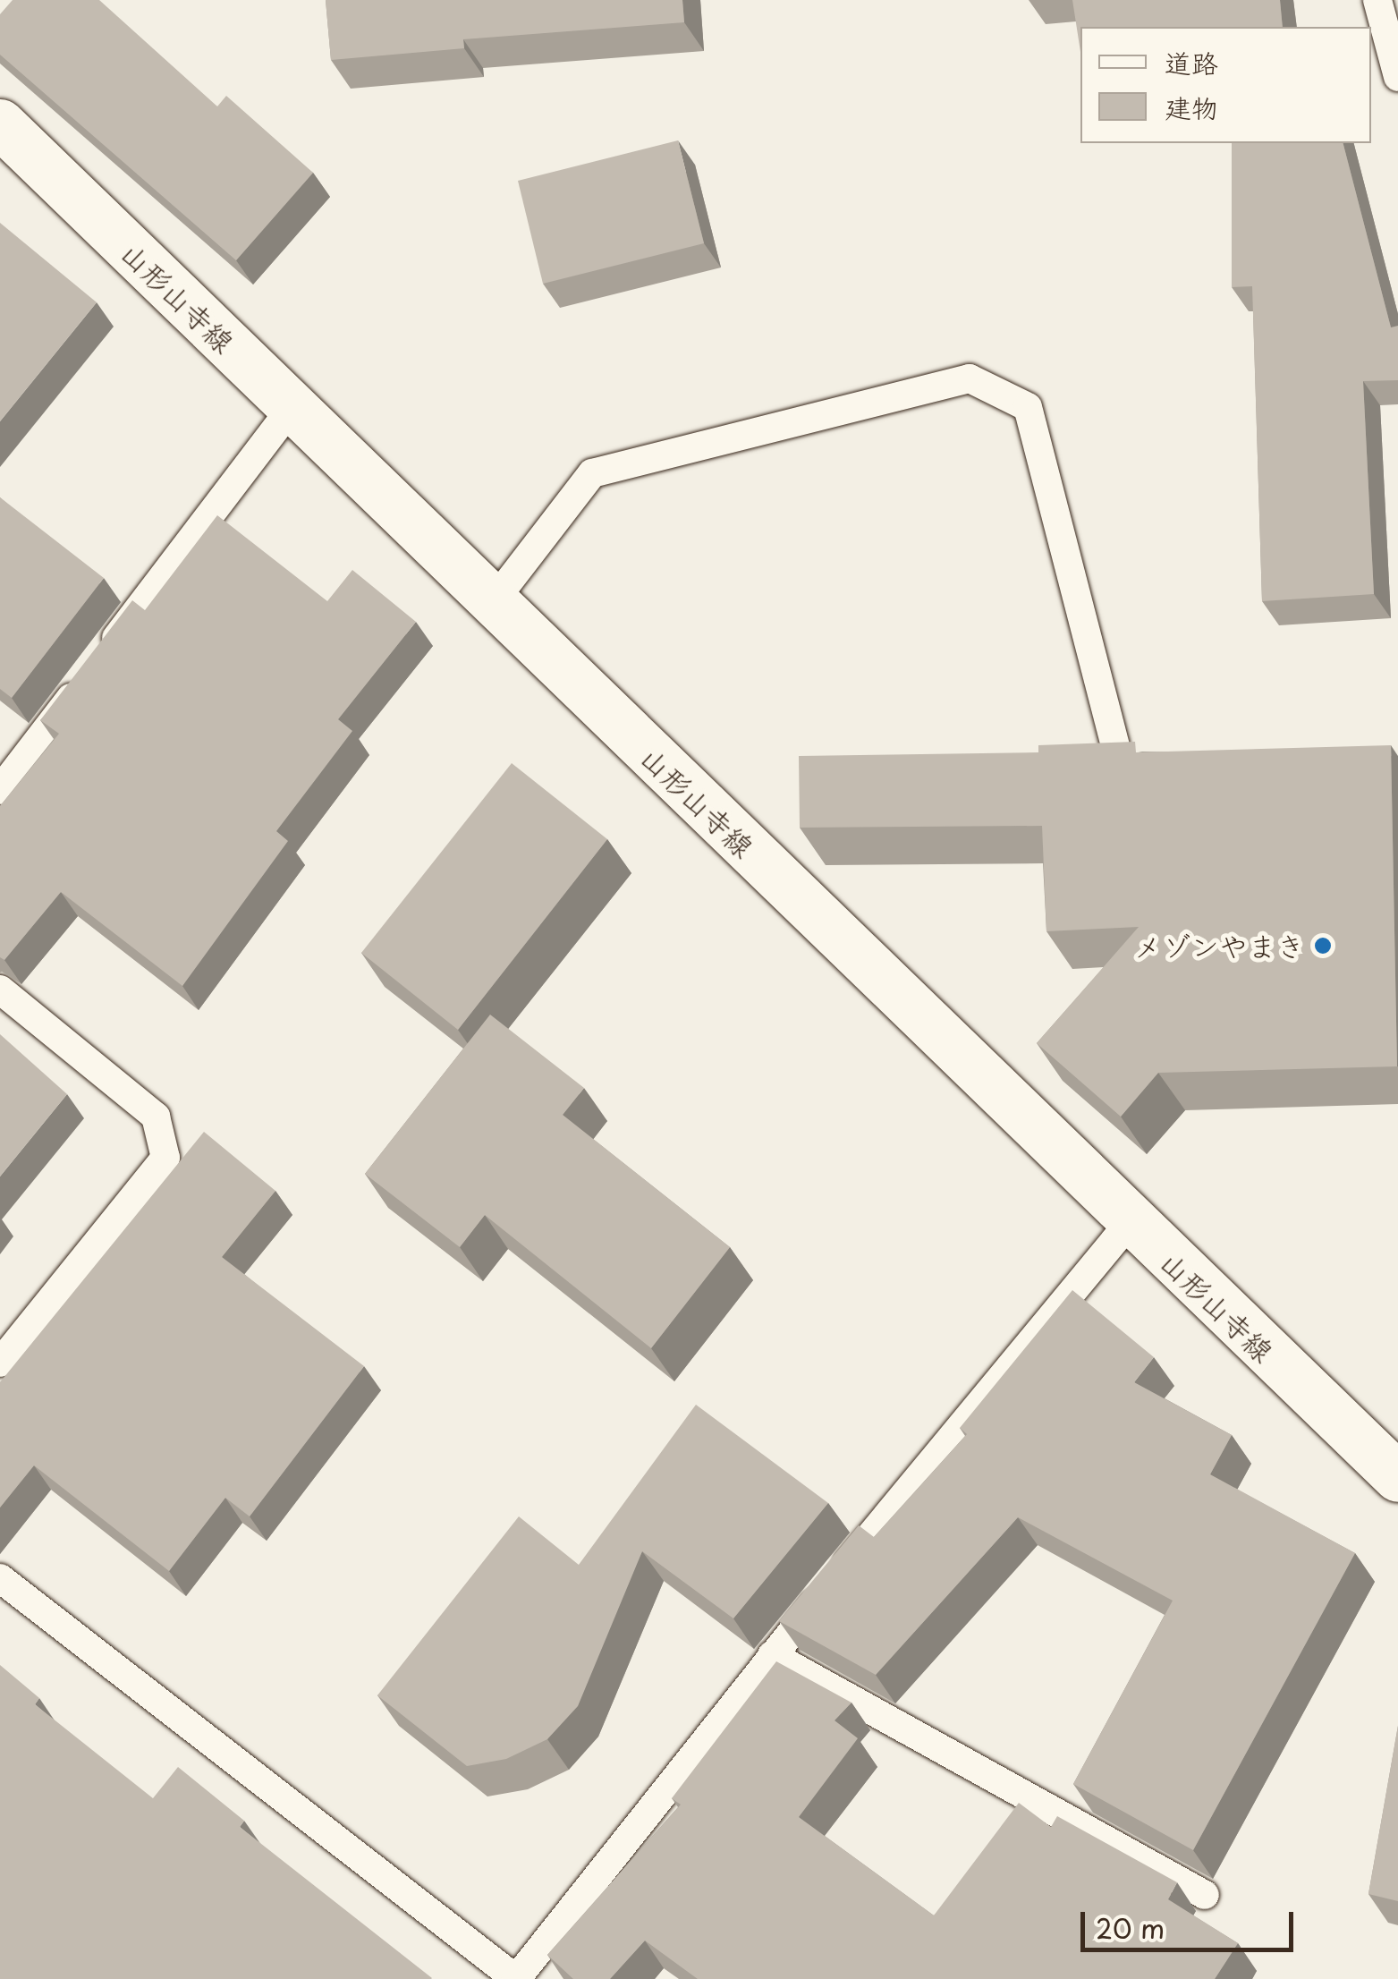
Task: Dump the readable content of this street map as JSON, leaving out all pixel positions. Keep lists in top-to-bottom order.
{
  "streets": {
    "main road": ["山形山寺線"]
  },
  "places": ["メゾンやまき"],
  "legend": ["道路", "建物"],
  "scale_bar": "20 m"
}
